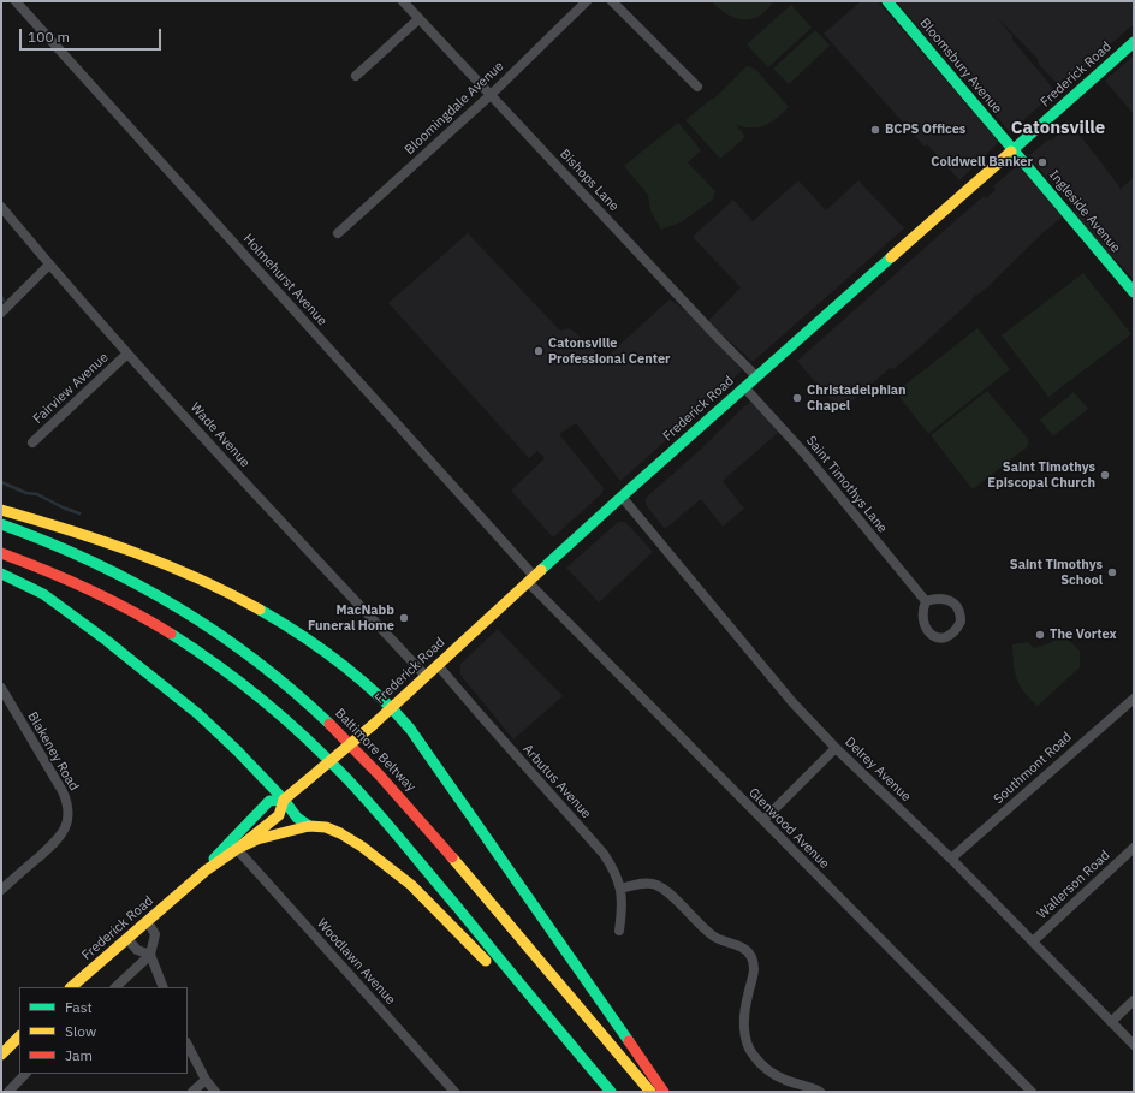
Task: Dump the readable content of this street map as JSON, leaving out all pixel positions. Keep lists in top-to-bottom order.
{
  "streets": {
    "main road": [
      "Bloomsbury Avenue",
      "Frederick Road",
      "Ingleside Avenue",
      "Baltimore Beltway"
    ],
    "street": [
      "Bloomingdale Avenue",
      "Bishops Lane",
      "Holmehurst Avenue",
      "Fairview Avenue",
      "Wade Avenue",
      "Saint Timothys Lane",
      "Blakeney Road",
      "Southmont Road",
      "Delrey Avenue",
      "Arbutus Avenue",
      "Glenwood Avenue",
      "Wallerson Road",
      "Woodlawn Avenue"
    ]
  },
  "crossings": [
    ["Bloomsbury Avenue", "Frederick Road"],
    ["Bloomsbury Avenue", "Ingleside Avenue"],
    ["Frederick Road", "Bishops Lane"],
    ["Frederick Road", "Ingleside Avenue"],
    ["Frederick Road", "Holmehurst Avenue"],
    ["Frederick Road", "Wade Avenue"],
    ["Frederick Road", "Saint Timothys Lane"],
    ["Frederick Road", "Delrey Avenue"],
    ["Frederick Road", "Arbutus Avenue"],
    ["Frederick Road", "Glenwood Avenue"],
    ["Frederick Road", "Woodlawn Avenue"],
    ["Bloomingdale Avenue", "Bishops Lane"],
    ["Holmehurst Avenue", "Glenwood Avenue"],
    ["Fairview Avenue", "Wade Avenue"],
    ["Southmont Road", "Delrey Avenue"],
    ["Delrey Avenue", "Wallerson Road"]
  ],
  "districts": ["Catonsville"],
  "places": [
    "BCPS Offices",
    "Coldwell Banker",
    "Catonsville Professional Center",
    "Christadelphian Chapel",
    "Saint Timothys Episcopal Church",
    "Saint Timothys School",
    "MacNabb Funeral Home",
    "The Vortex"
  ],
  "legend": ["Fast", "Slow", "Jam"],
  "scale_bar": "100 m"
}
